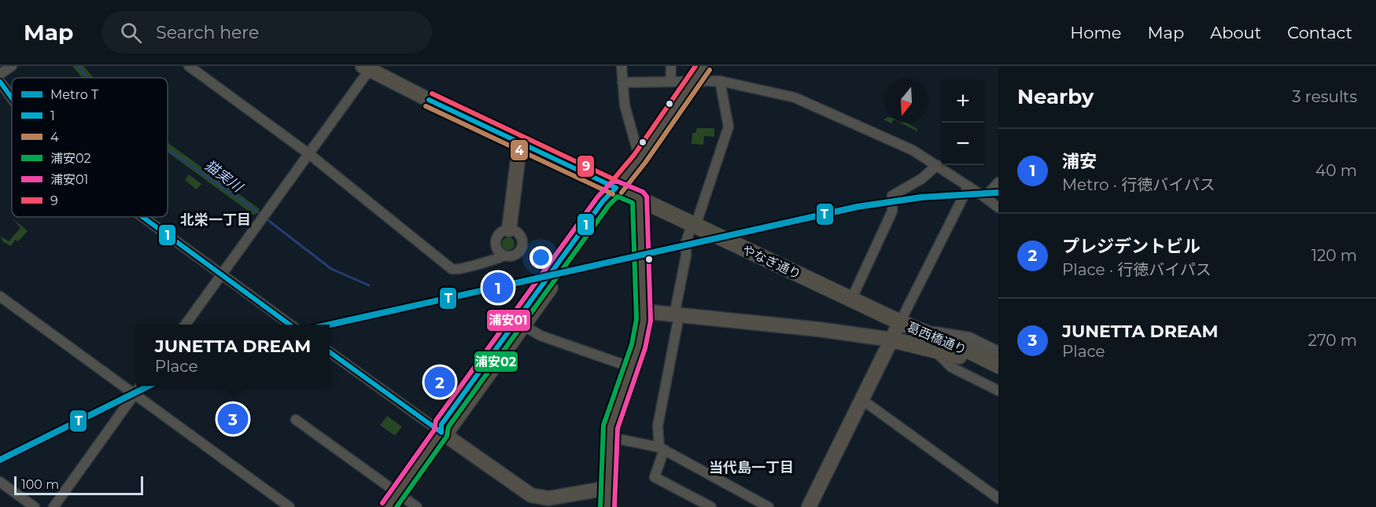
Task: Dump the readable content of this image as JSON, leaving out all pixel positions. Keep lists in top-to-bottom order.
{
  "streets": {
    "main road": ["やなぎ通り", "葛西橋通り"]
  },
  "crossings": [
    ["やなぎ通り", "葛西橋通り"]
  ],
  "districts": ["北栄一丁目", "当代島一丁目"],
  "water": ["猫実川"],
  "lines": [
    "transit line 9",
    "transit line 4",
    "transit line 1",
    "transit line 浦安01",
    "metro line T",
    "transit line 浦安02"
  ],
  "legend": [
    "Metro T",
    "1",
    "4",
    "浦安02",
    "浦安01",
    "9"
  ],
  "scale_bar": "100 m",
  "north": "bottom",
  "page": {
    "header": "Map",
    "search": "Search here",
    "nav": [
      "Home",
      "Map",
      "About",
      "Contact"
    ],
    "heading": ["Nearby", "3 results"],
    "map_buttons": ["+", "−"],
    "list": [
      {
        "mark": "1",
        "name": "浦安",
        "note": "Metro · 行徳バイパス",
        "value": "40 m"
      },
      {
        "mark": "2",
        "name": "プレジデントビル",
        "note": "Place · 行徳バイパス",
        "value": "120 m"
      },
      {
        "mark": "3",
        "name": "JUNETTA DREAM",
        "note": "Place",
        "value": "270 m"
      }
    ],
    "pins": ["1", "2", "3"],
    "popup": ["JUNETTA DREAM", "Place"],
    "scale": "100 m"
  }
}
